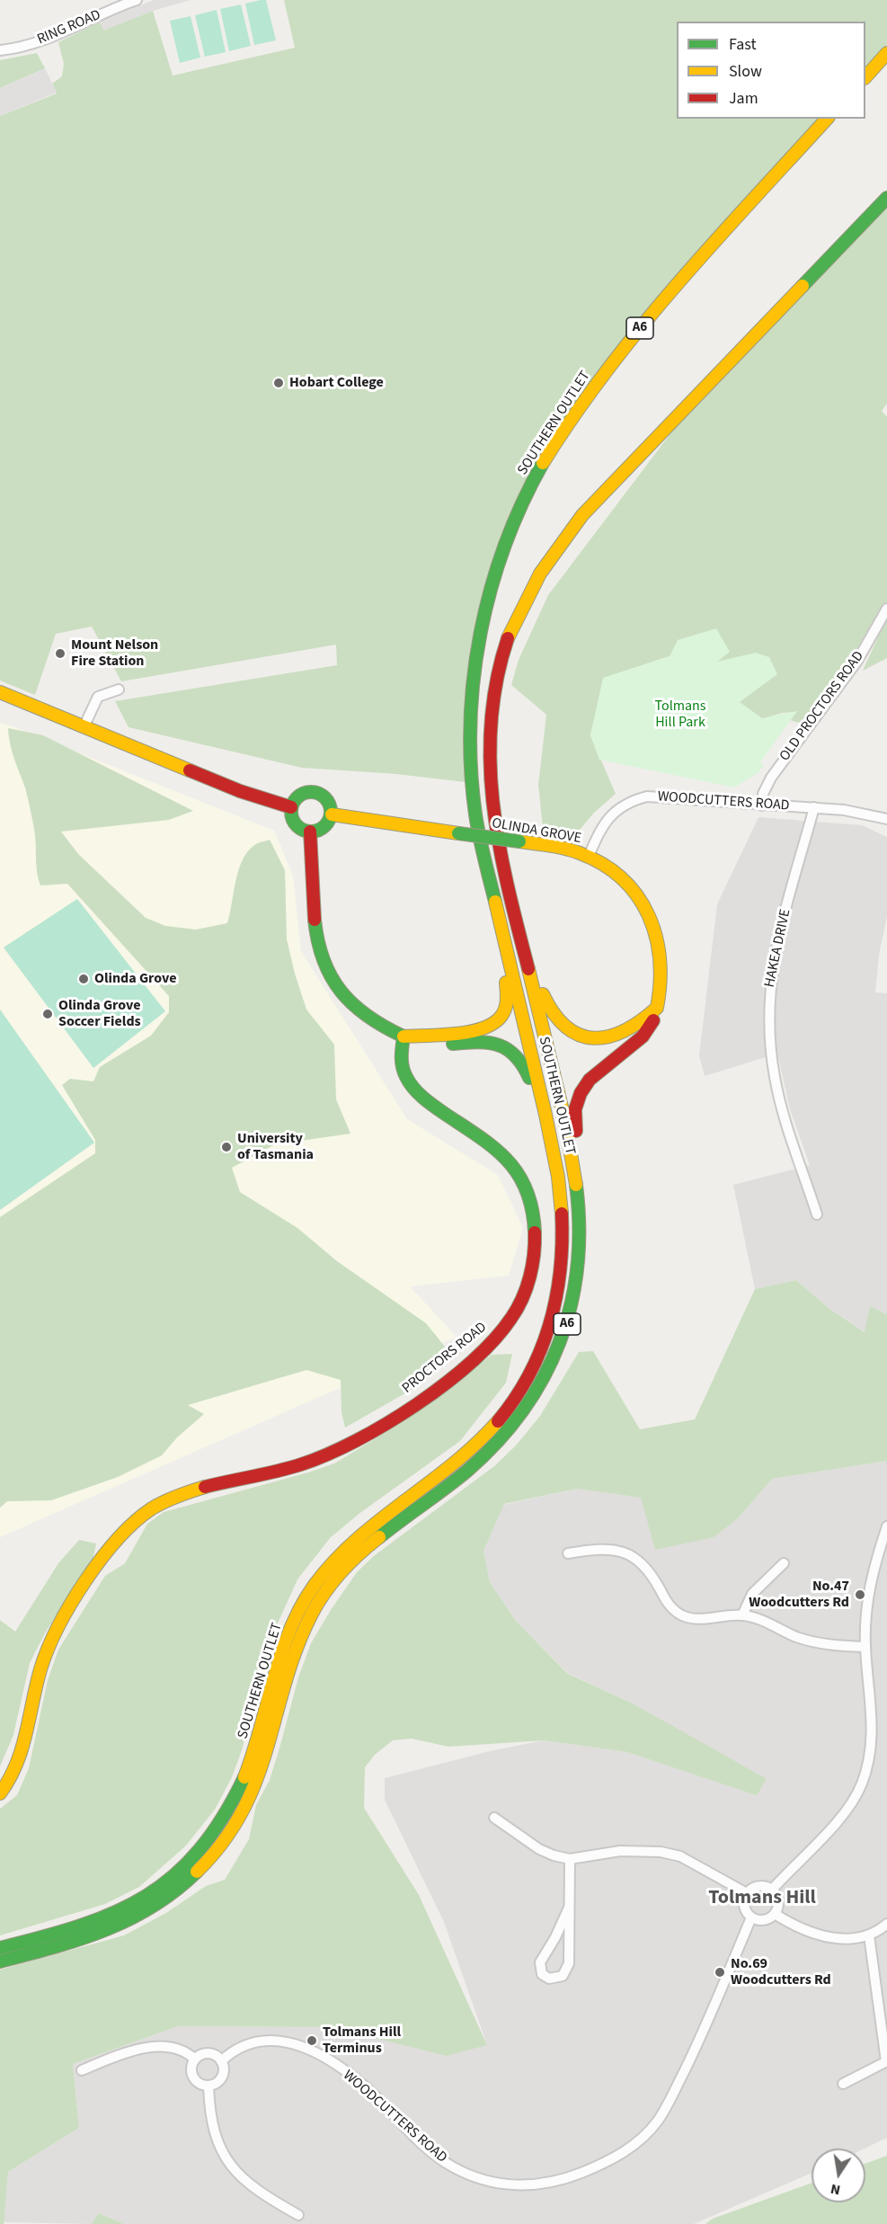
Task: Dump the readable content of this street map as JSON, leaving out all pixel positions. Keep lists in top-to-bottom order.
{
  "streets": {
    "main road": [
      "A6",
      "SOUTHERN OUTLET",
      "OLINDA GROVE",
      "PROCTORS ROAD"
    ],
    "street": [
      "RING ROAD",
      "OLD PROCTORS ROAD",
      "WOODCUTTERS ROAD",
      "HAKEA DRIVE"
    ]
  },
  "crossings": [
    ["SOUTHERN OUTLET", "OLINDA GROVE"],
    ["OLD PROCTORS ROAD", "WOODCUTTERS ROAD"],
    ["WOODCUTTERS ROAD", "OLINDA GROVE"],
    ["WOODCUTTERS ROAD", "HAKEA DRIVE"]
  ],
  "districts": ["Tolmans Hill"],
  "parks": ["Tolmans Hill Park"],
  "places": [
    "Hobart College",
    "Mount Nelson Fire Station",
    "Olinda Grove",
    "Olinda Grove Soccer Fields",
    "University of Tasmania",
    "No.47 Woodcutters Rd",
    "No.69 Woodcutters Rd",
    "Tolmans Hill Terminus"
  ],
  "legend": ["Fast", "Slow", "Jam"],
  "north": "bottom"
}
